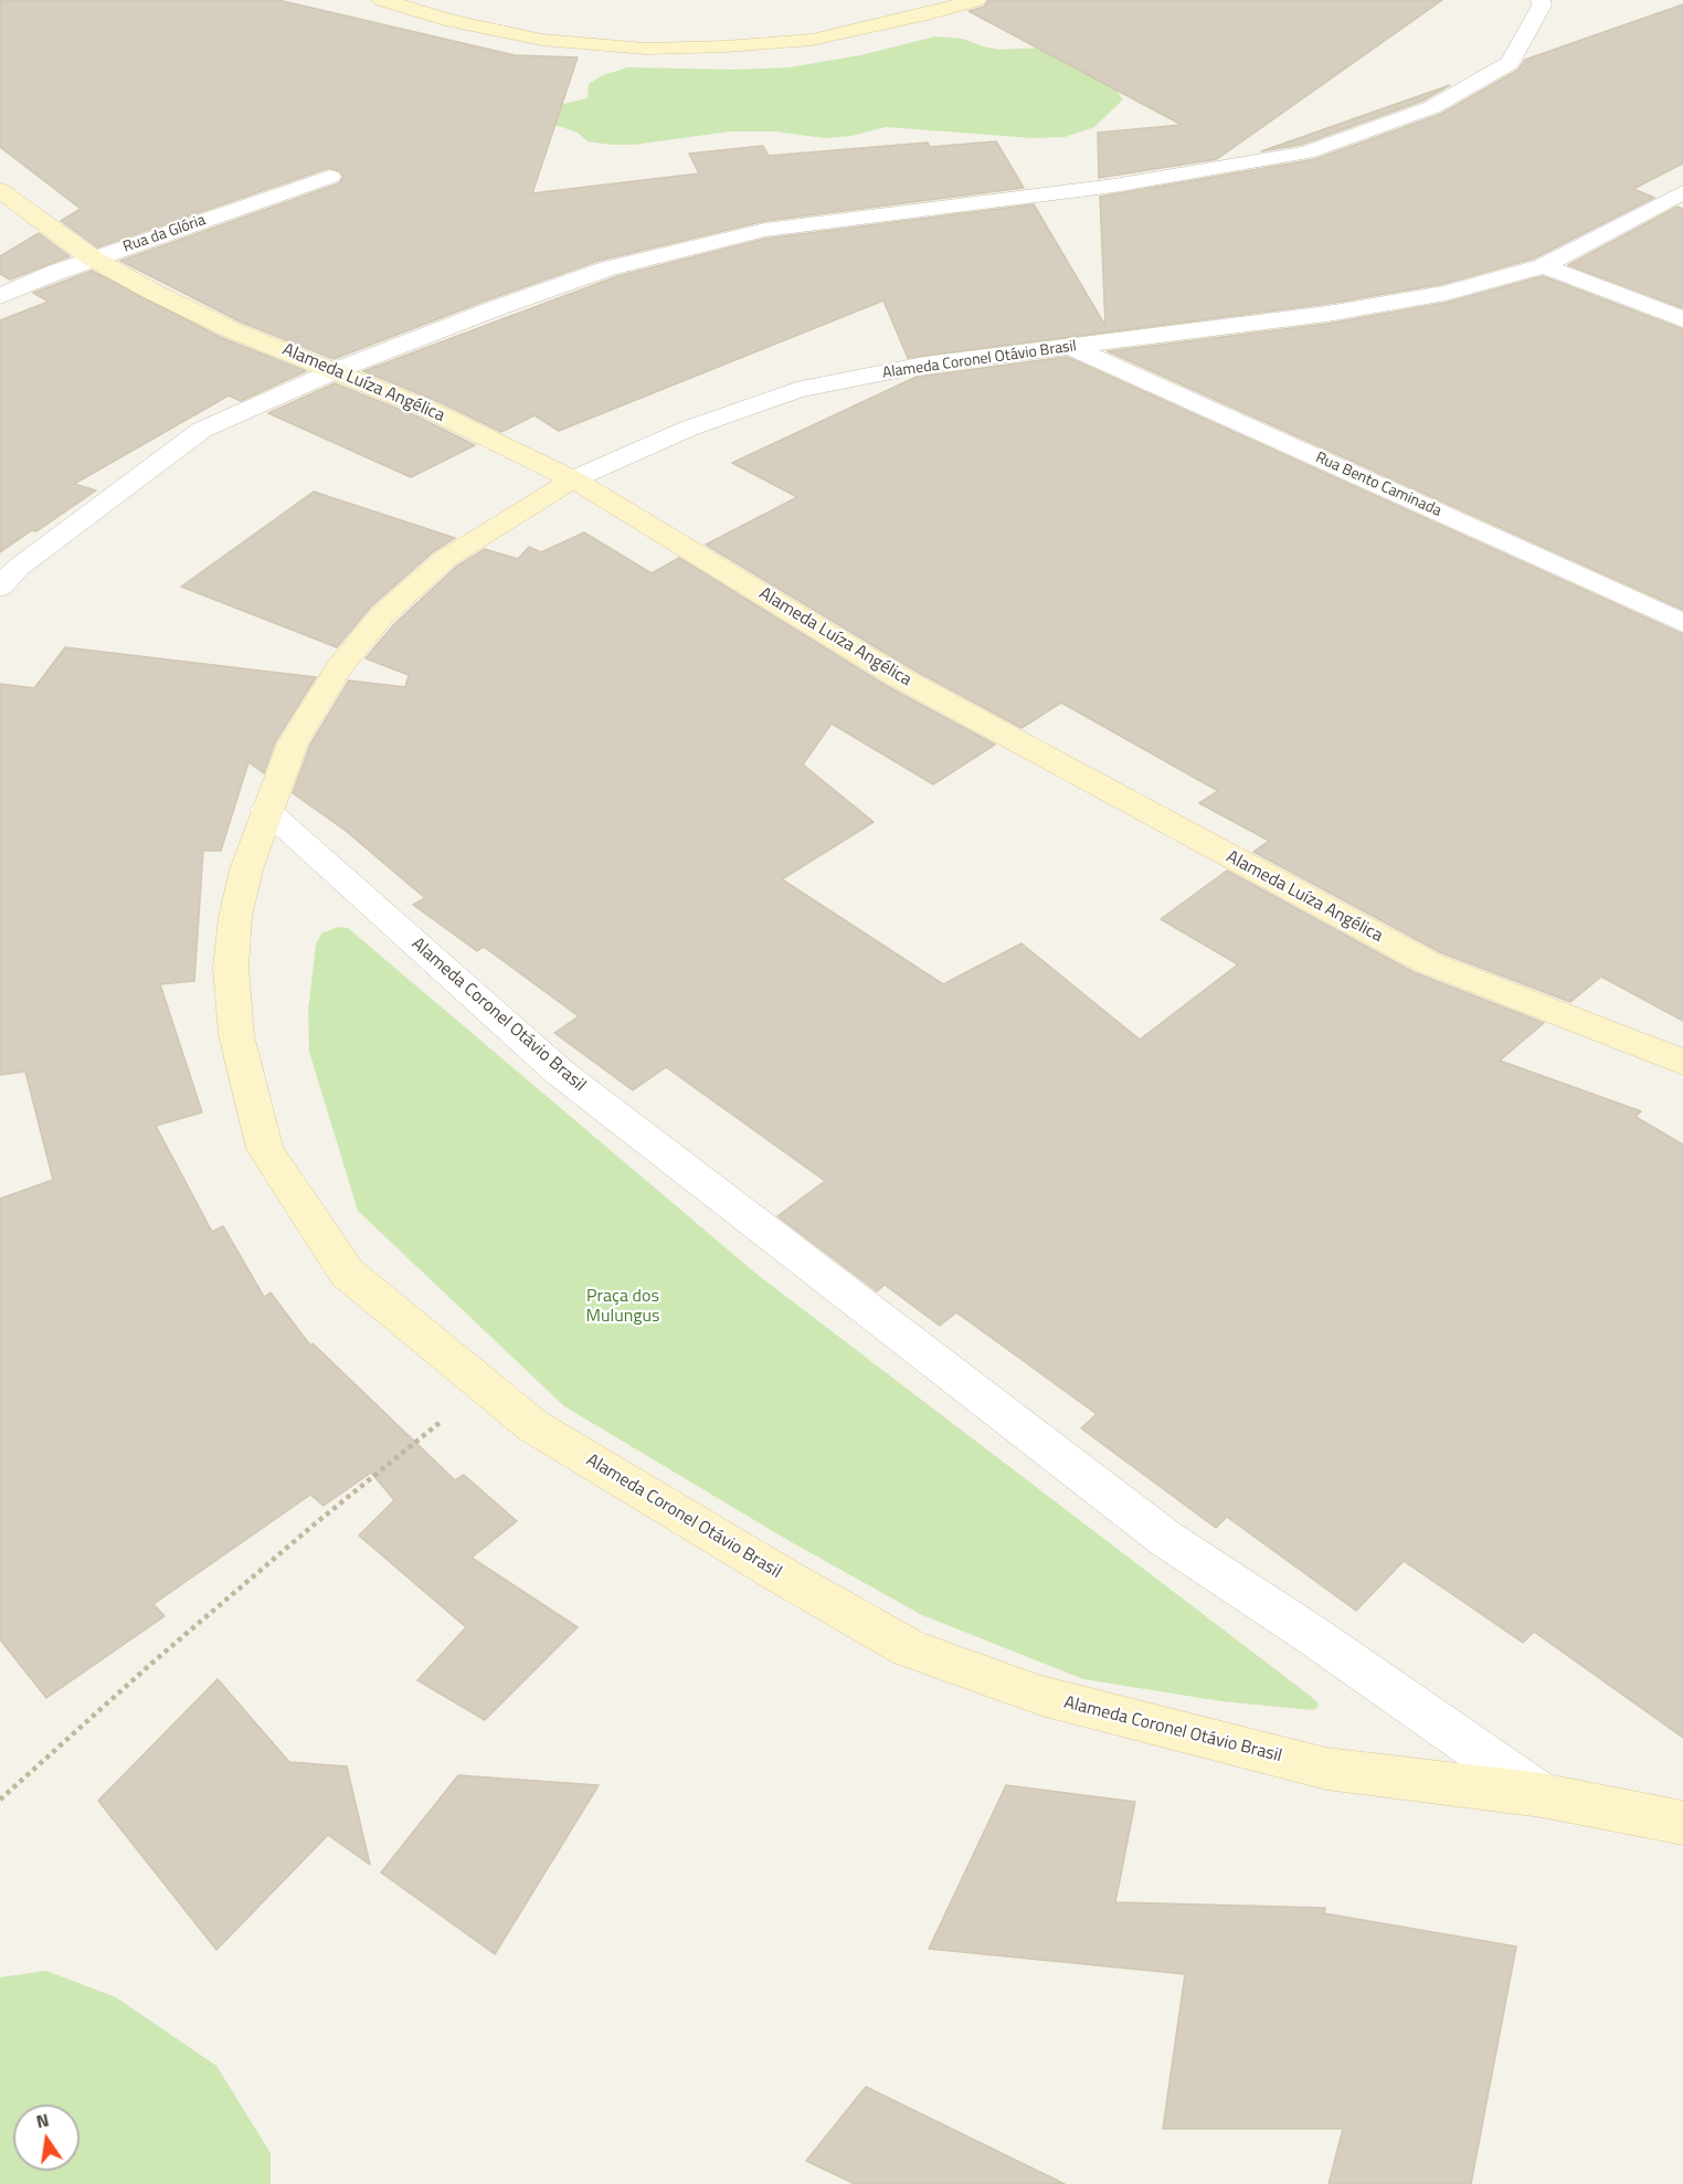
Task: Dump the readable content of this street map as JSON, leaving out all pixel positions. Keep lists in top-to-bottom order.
{
  "streets": {
    "street": [
      "Rua da Glória",
      "Alameda Coronel Otávio Brasil",
      "Alameda Luíza Angélica",
      "Rua Bento Caminada"
    ]
  },
  "crossings": [
    ["Rua da Glória", "Alameda Luíza Angélica"],
    ["Alameda Coronel Otávio Brasil", "Alameda Luíza Angélica"],
    ["Alameda Coronel Otávio Brasil", "Rua Bento Caminada"]
  ],
  "parks": ["Praça dos Mulungus"],
  "north": "top"
}
